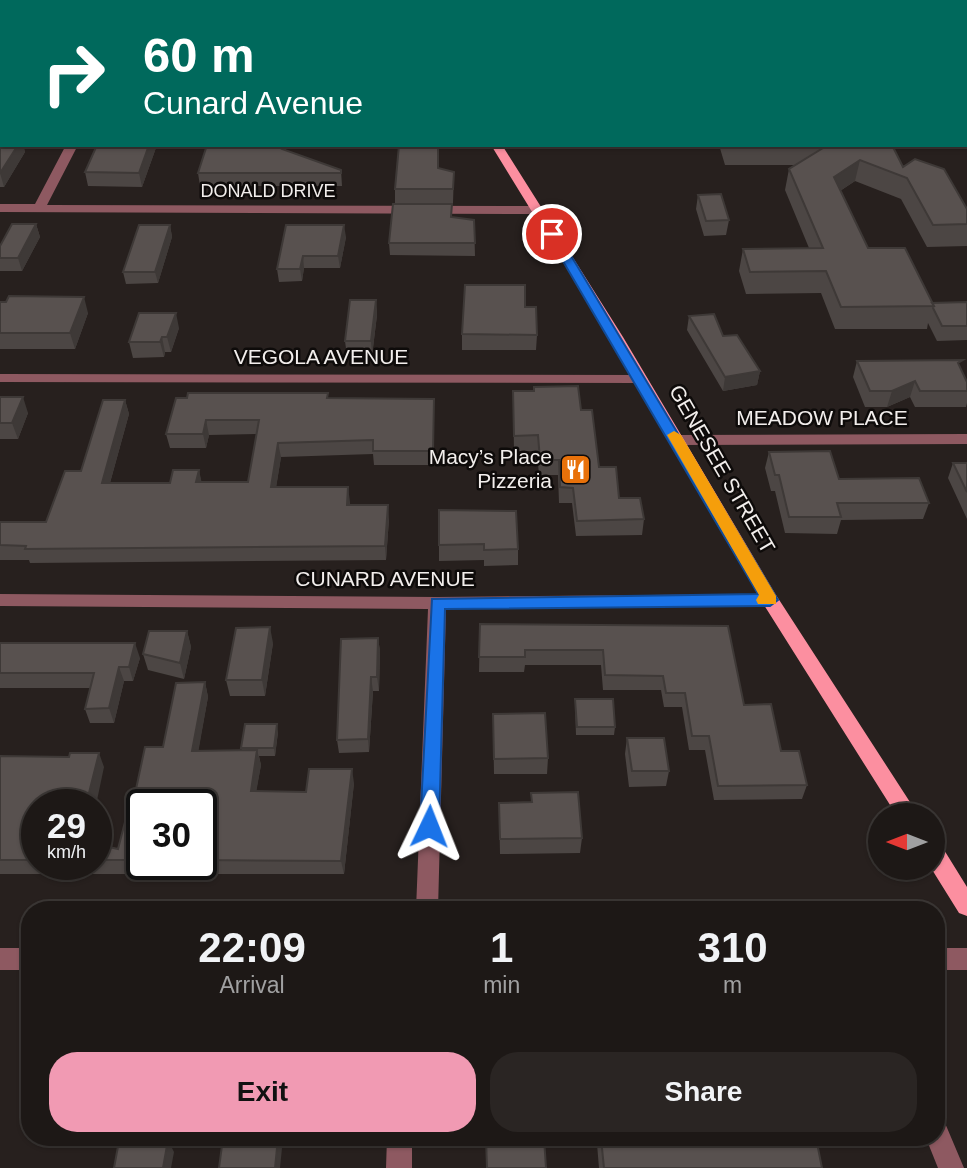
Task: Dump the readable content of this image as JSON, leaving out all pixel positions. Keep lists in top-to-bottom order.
{
  "streets": {
    "main road": ["GENESEE STREET"],
    "street": [
      "DONALD DRIVE",
      "VEGOLA AVENUE",
      "MEADOW PLACE",
      "CUNARD AVENUE"
    ]
  },
  "crossings": [
    ["DONALD DRIVE", "GENESEE STREET"],
    ["VEGOLA AVENUE", "GENESEE STREET"],
    ["MEADOW PLACE", "GENESEE STREET"],
    ["GENESEE STREET", "CUNARD AVENUE"]
  ],
  "places": {
    "restaurant": ["Macy’s Place Pizzeria"]
  },
  "north": "left",
  "page": {
    "turn": ["60 m", "Cunard Avenue"],
    "speed": "29 km/h",
    "limit": "30",
    "eta": [
      "22:09",
      "Arrival",
      "1",
      "min",
      "310",
      "m"
    ],
    "buttons": ["Exit", "Share"]
  }
}
